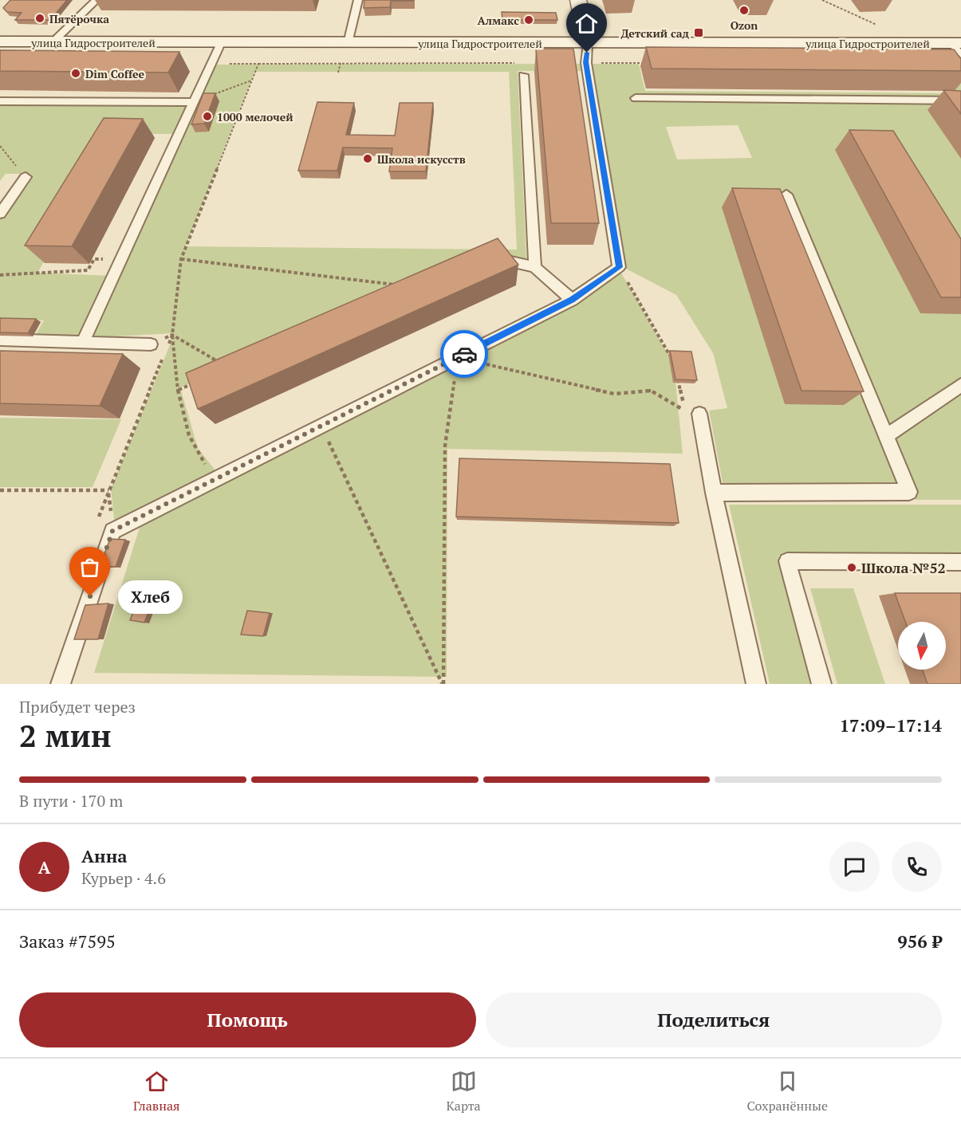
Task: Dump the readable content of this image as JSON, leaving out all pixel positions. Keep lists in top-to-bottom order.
{
  "streets": {
    "street": ["улица Гидростроителей"]
  },
  "places": {
    "other": [
      "Ozon",
      "Пятёрочка",
      "Алмакс",
      "Dim Coffee",
      "1000 мелочей",
      "Школа искусств",
      "Школа №52",
      "Хлеб"
    ],
    "transit": ["Детский сад"]
  },
  "north": "bottom",
  "page": {
    "bubble": "Хлеб",
    "heading": ["2 мин", "Прибудет через", "17:09–17:14"],
    "panel": [
      "Анна",
      "Курьер · 4.6",
      "Заказ #7595",
      "956 ₽"
    ],
    "bar": "В пути · 170 m",
    "round": "А",
    "buttons": ["Помощь", "Поделиться"],
    "tabs": ["Главная", "Карта", "Сохранённые"]
  }
}
